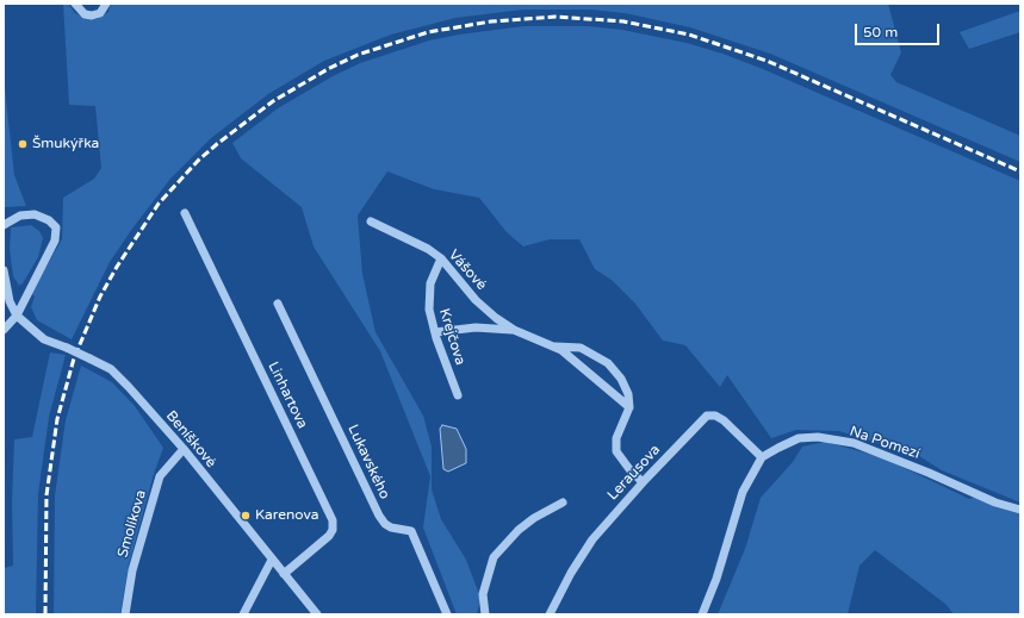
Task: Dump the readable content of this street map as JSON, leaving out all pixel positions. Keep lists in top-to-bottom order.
{
  "streets": {
    "street": [
      "Vášové",
      "Krejčova",
      "Linhartova",
      "Beníškové",
      "Na Pomezí",
      "Lukavského",
      "Lerausova",
      "Smolíkova"
    ]
  },
  "crossings": [
    ["Vášové", "Krejčova"],
    ["Linhartova", "Beníškové"],
    ["Beníškové", "Smolíkova"],
    ["Na Pomezí", "Lerausova"]
  ],
  "places": ["Šmukýřka", "Karenova"],
  "scale_bar": "50 m"
}
